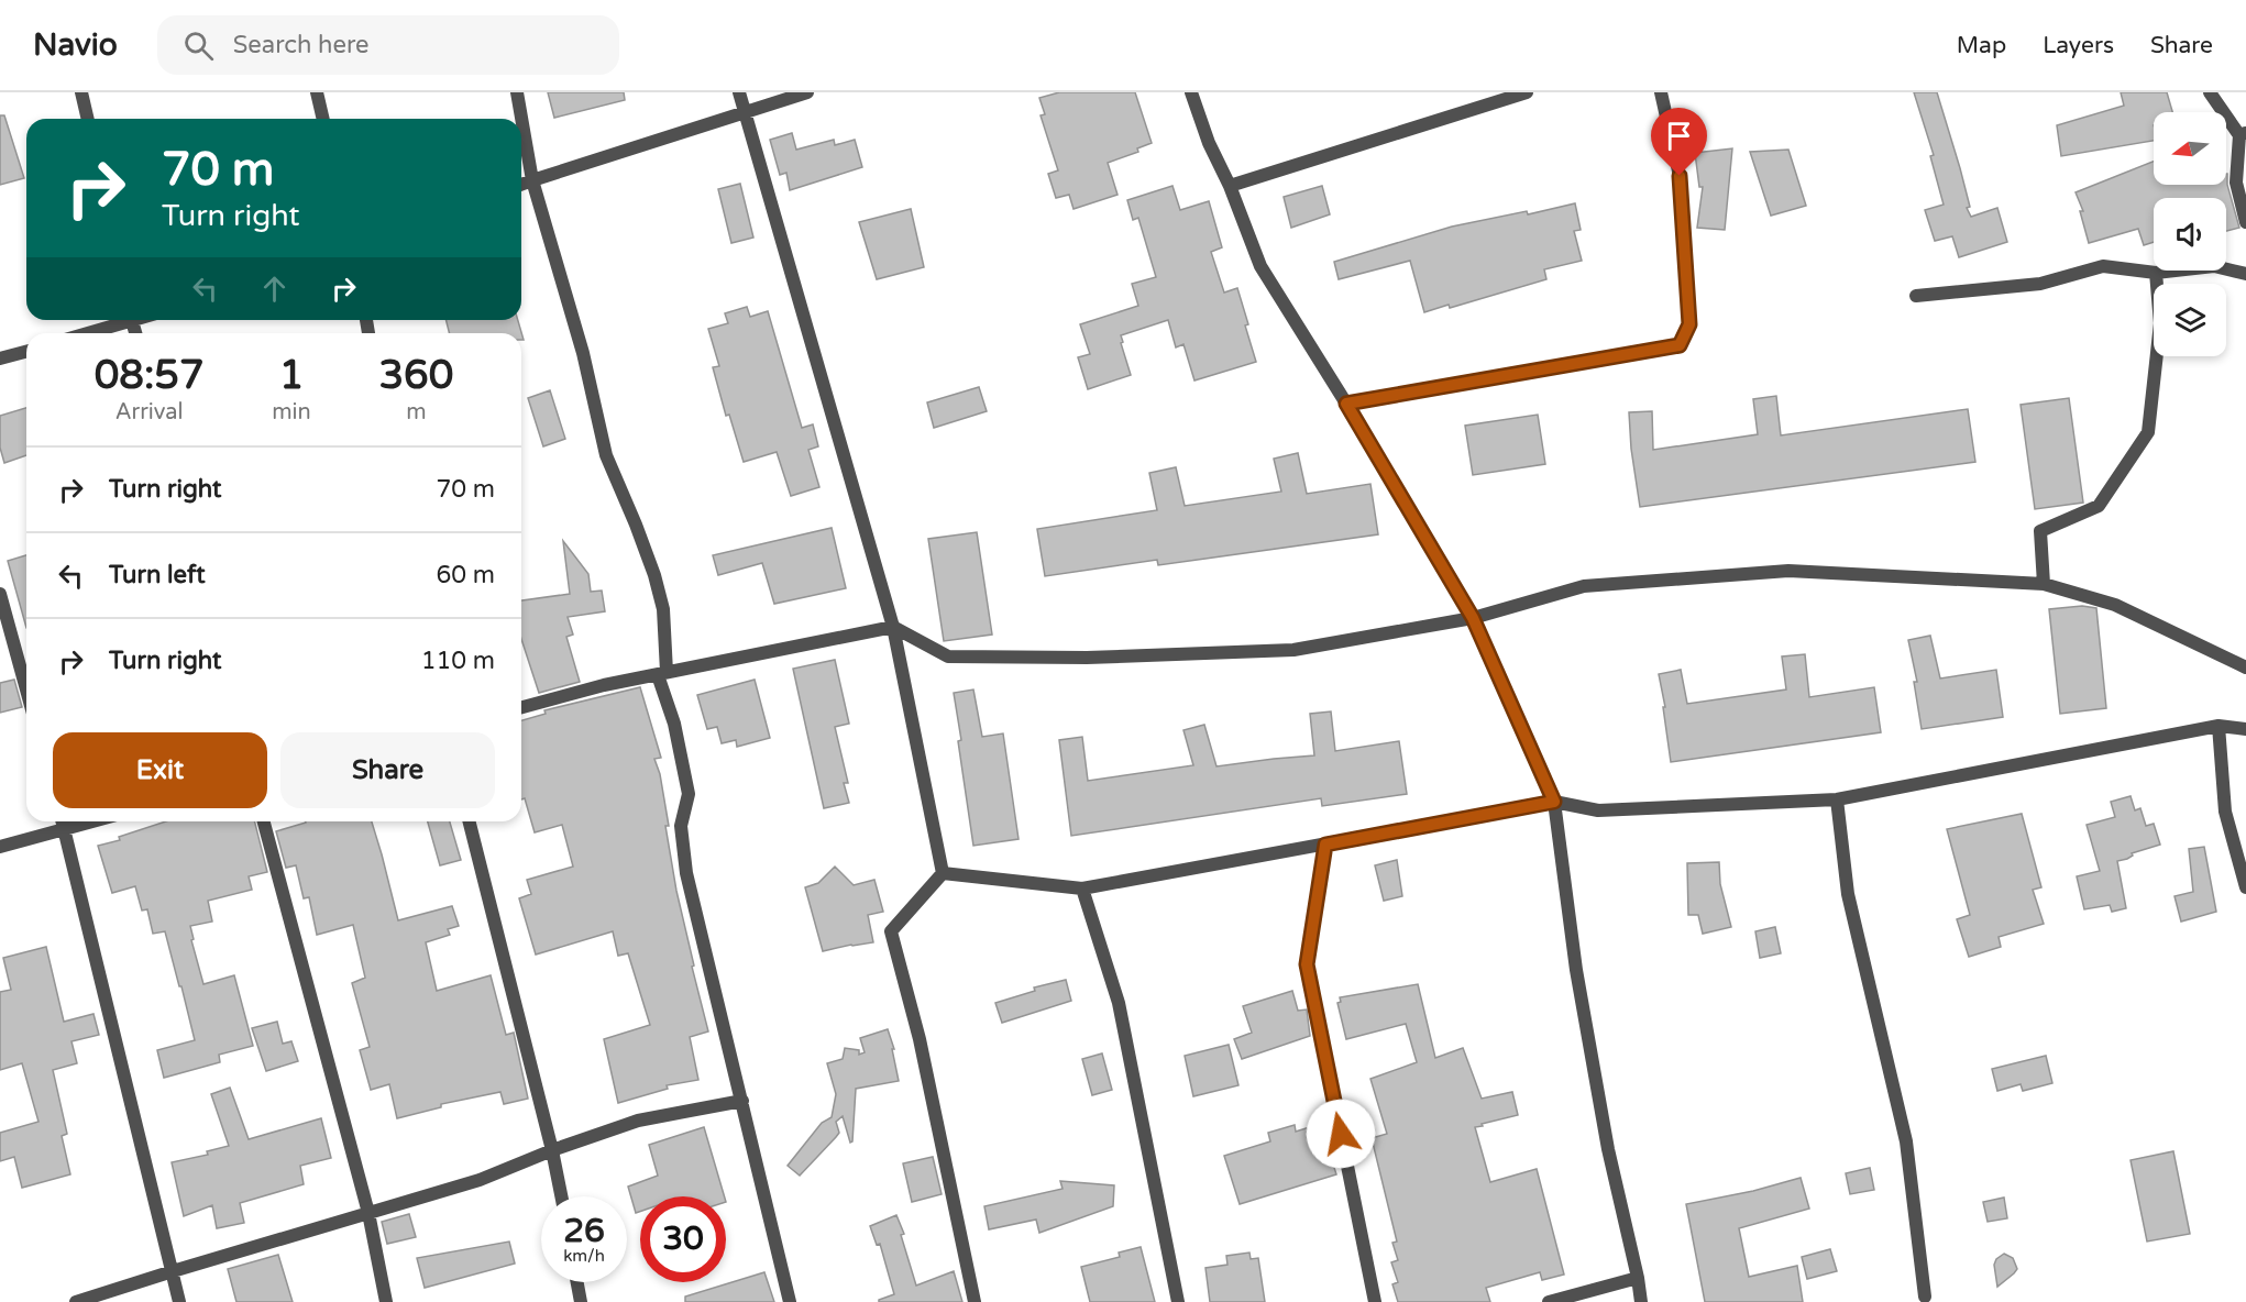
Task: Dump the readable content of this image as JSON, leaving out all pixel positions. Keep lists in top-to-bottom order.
{
  "north": "left",
  "page": {
    "header": "Navio",
    "search": "Search here",
    "nav": ["Map", "Layers", "Share"],
    "turn": ["70 m", "Turn right"],
    "eta": [
      "08:57",
      "Arrival",
      "1",
      "min",
      "360",
      "m"
    ],
    "list": [
      {
        "name": "Turn right",
        "value": "70 m"
      },
      {
        "name": "Turn left",
        "value": "60 m"
      },
      {
        "name": "Turn right",
        "value": "110 m"
      }
    ],
    "buttons": ["Exit", "Share"],
    "speed": "26 km/h",
    "limit": "30"
  }
}
